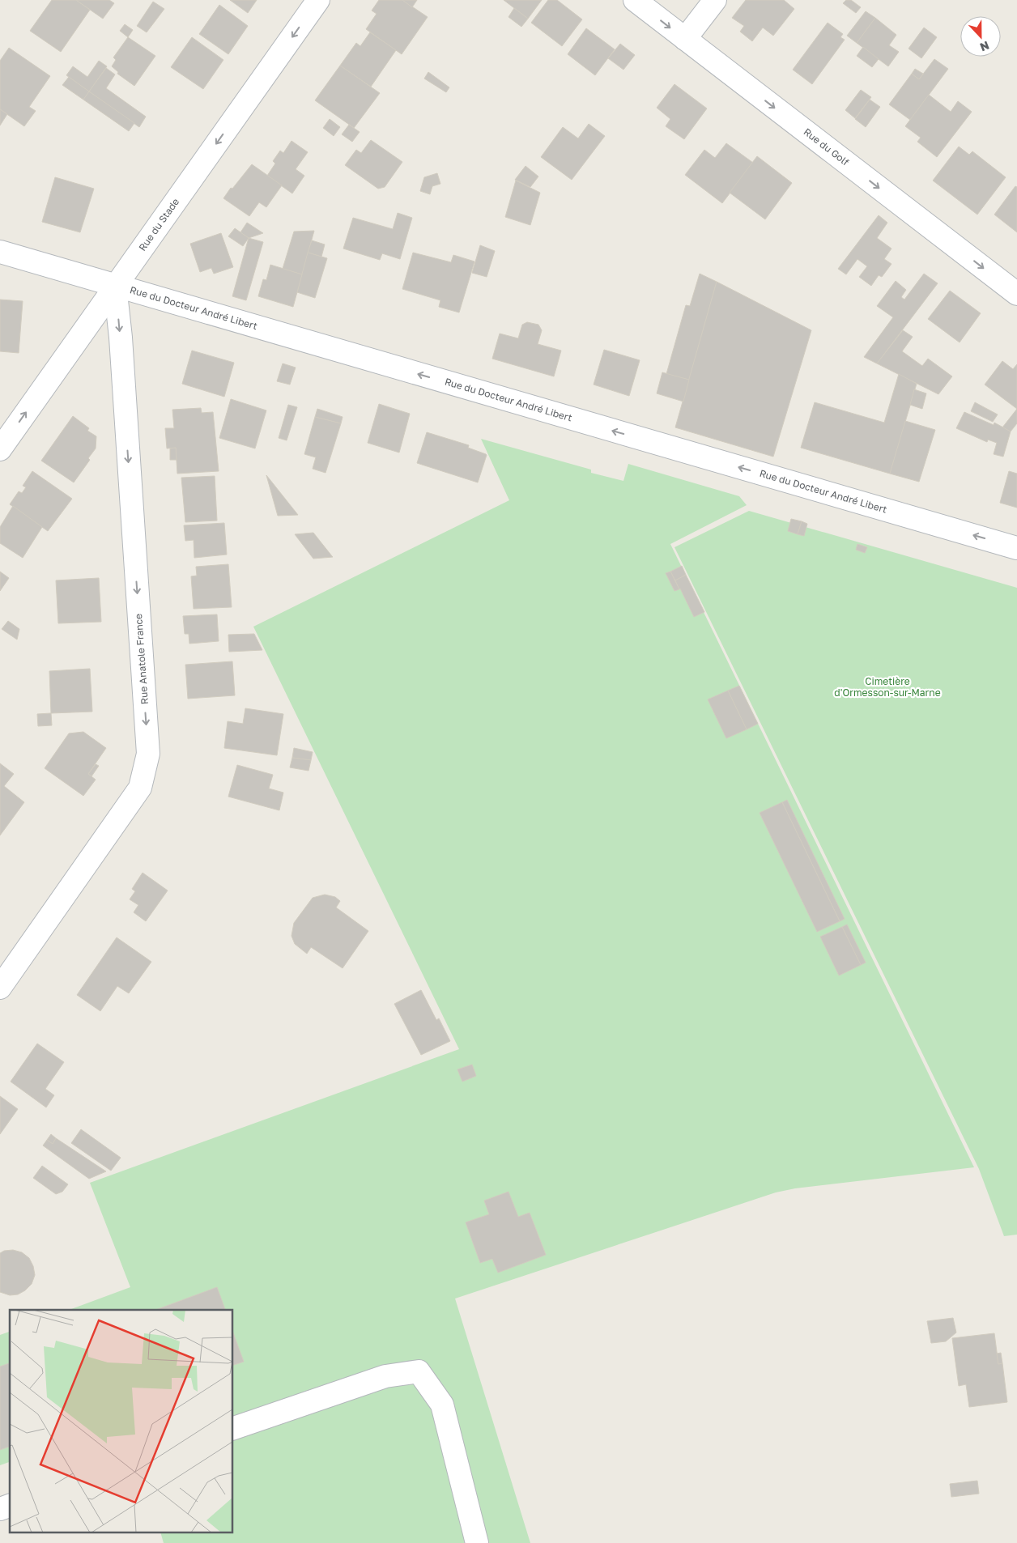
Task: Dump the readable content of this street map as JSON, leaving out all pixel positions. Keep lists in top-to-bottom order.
{
  "streets": {
    "street": [
      "Rue du Golf",
      "Rue du Stade",
      "Rue du Docteur André Libert",
      "Rue Anatole France"
    ]
  },
  "crossings": [
    ["Rue du Stade", "Rue du Docteur André Libert"],
    ["Rue du Stade", "Rue Anatole France"],
    ["Rue du Docteur André Libert", "Rue Anatole France"]
  ],
  "one_way": ["Rue du Golf", "Rue du Docteur André Libert", "Rue Anatole France"],
  "parks": ["Cimetière d'Ormesson-sur-Marne"],
  "north": "bottom"
}
